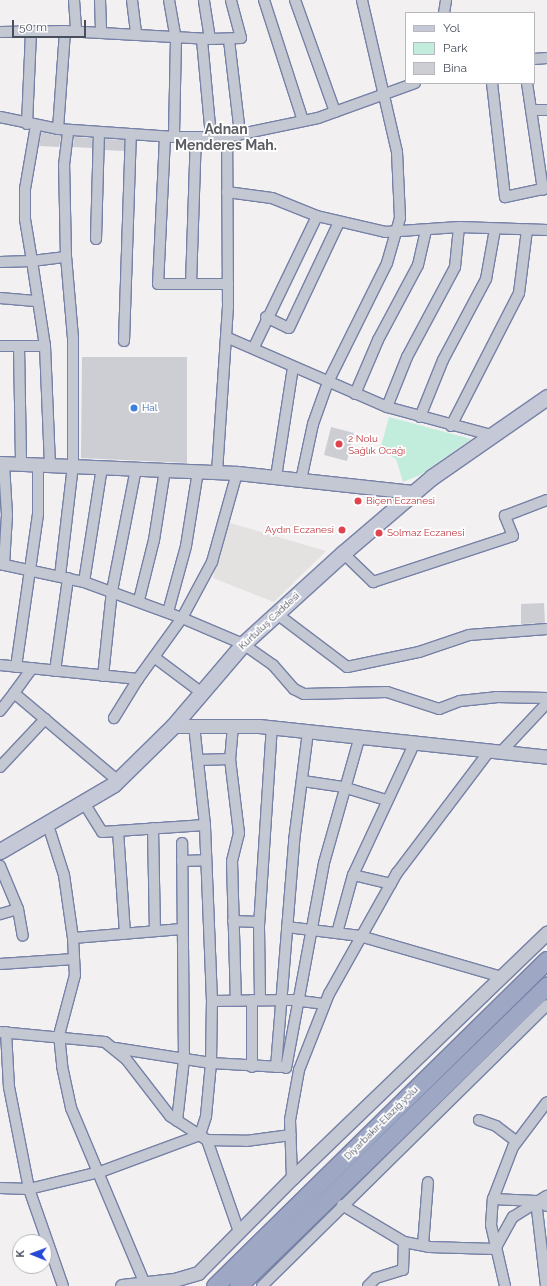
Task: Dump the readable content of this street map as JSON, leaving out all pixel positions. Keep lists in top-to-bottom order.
{
  "streets": {
    "highway": ["Diyarbakır-Elazığ yolu"],
    "main road": ["Kurtuluş Caddesi"]
  },
  "districts": ["Adnan Menderes Mah."],
  "places": [
    "Hal",
    "2 Nolu Sağlık Ocağı",
    "Biçen Eczanesi",
    "Aydın Eczanesi",
    "Solmaz Eczanesi"
  ],
  "legend": ["Yol", "Park", "Bina"],
  "scale_bar": "50 m",
  "north": "left"
}
